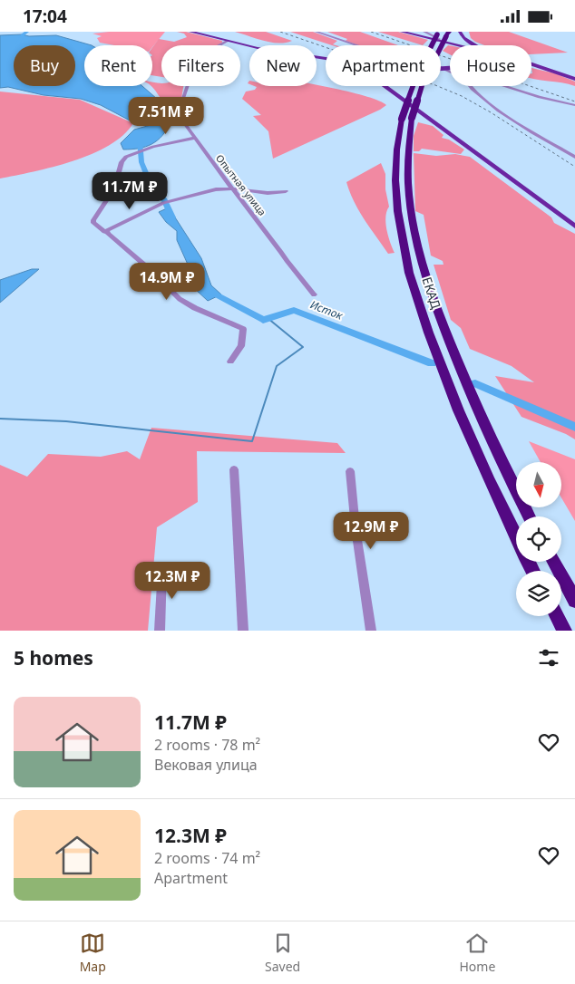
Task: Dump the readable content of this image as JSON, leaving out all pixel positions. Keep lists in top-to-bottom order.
{
  "streets": {
    "highway": ["ЕКАД"],
    "street": ["Опытная улица"]
  },
  "water": ["Исток"],
  "north": "bottom",
  "page": {
    "status": "17:04",
    "chip": [
      "Buy",
      "Rent",
      "Filters",
      "New",
      "Apartment",
      "House"
    ],
    "price": [
      "7.51M ₽",
      "11.7M ₽",
      "14.9M ₽",
      "12.9M ₽",
      "12.3M ₽"
    ],
    "heading": "5 homes",
    "list": [
      {
        "name": "11.7M ₽",
        "note": "2 rooms · 78 m² · Вековая улица"
      },
      {
        "name": "12.3M ₽",
        "note": "2 rooms · 74 m² · Apartment"
      }
    ],
    "tabs": ["Map", "Saved", "Home"]
  }
}
